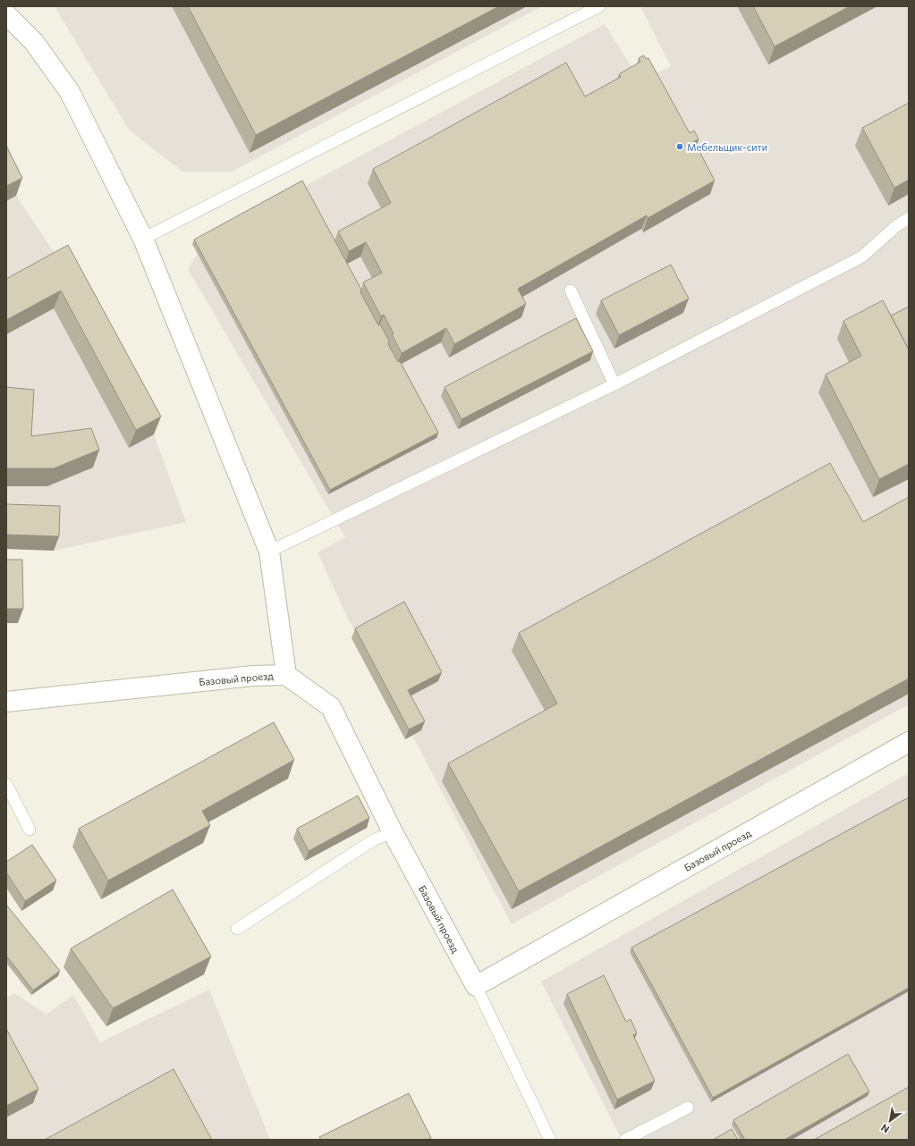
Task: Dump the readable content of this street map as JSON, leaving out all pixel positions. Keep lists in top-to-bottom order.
{
  "streets": {
    "street": ["Базовый проезд"]
  },
  "places": ["Мебельщик-сити"],
  "north": "bottom left"
}
